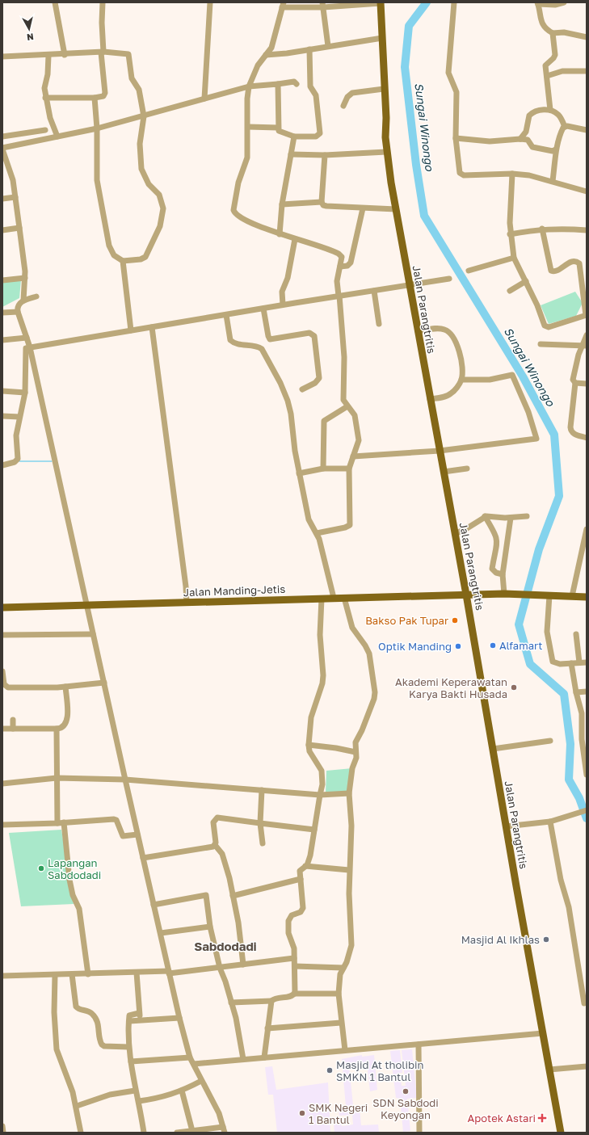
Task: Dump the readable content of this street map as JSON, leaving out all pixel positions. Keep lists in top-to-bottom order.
{
  "streets": {
    "main road": ["Jalan Parangtritis", "Jalan Manding-Jetis"]
  },
  "crossings": [
    ["Jalan Parangtritis", "Jalan Manding-Jetis"]
  ],
  "districts": ["Sabdodadi"],
  "water": ["Sungai Winongo"],
  "places": {
    "other": [
      "Bakso Pak Tupar",
      "Alfamart",
      "Optik Manding",
      "Akademi Keperawatan Karya Bakti Husada",
      "Lapangan Sabdodadi",
      "Masjid Al Ikhlas",
      "Masjid At tholibin SMKN 1 Bantul",
      "SDN Sabdodi Keyongan",
      "SMK Negeri 1 Bantul"
    ],
    "health": ["Apotek Astari"]
  },
  "north": "bottom"
}
